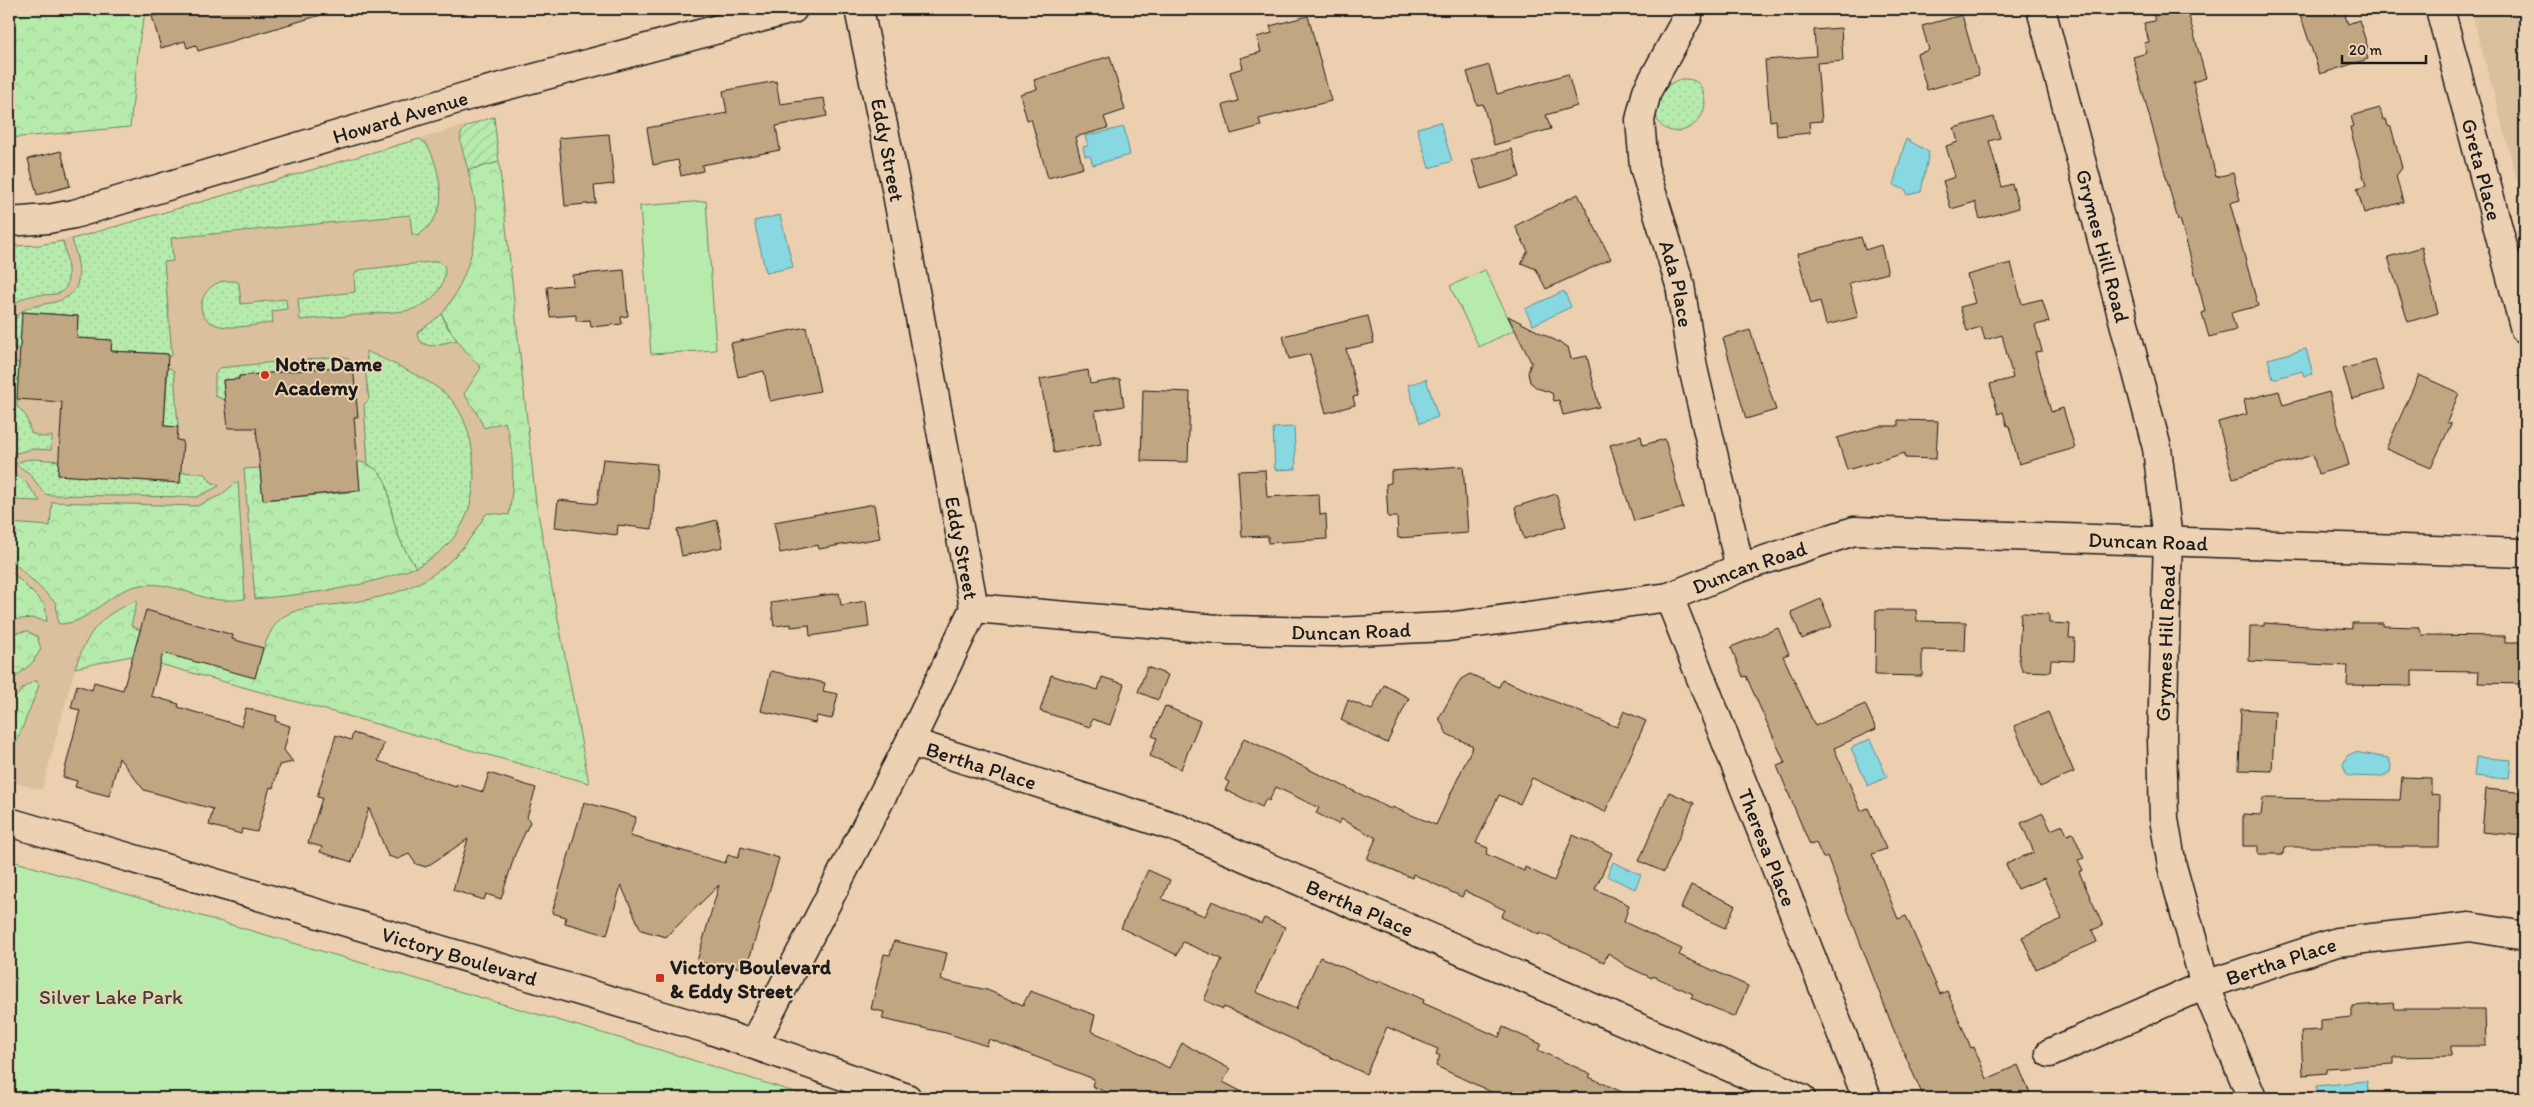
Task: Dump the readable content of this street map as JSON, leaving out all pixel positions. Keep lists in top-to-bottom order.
{
  "streets": {
    "street": [
      "Howard Avenue",
      "Eddy Street",
      "Greta Place",
      "Grymes Hill Road",
      "Ada Place",
      "Duncan Road",
      "Bertha Place",
      "Theresa Place",
      "Victory Boulevard"
    ]
  },
  "crossings": [
    ["Eddy Street", "Duncan Road"],
    ["Eddy Street", "Bertha Place"],
    ["Eddy Street", "Victory Boulevard"],
    ["Grymes Hill Road", "Duncan Road"],
    ["Grymes Hill Road", "Bertha Place"],
    ["Ada Place", "Duncan Road"],
    ["Duncan Road", "Theresa Place"]
  ],
  "parks": ["Silver Lake Park"],
  "places": {
    "other": ["Notre Dame Academy"],
    "transit": ["Victory Boulevard & Eddy Street"]
  },
  "scale_bar": "20 m"
}
